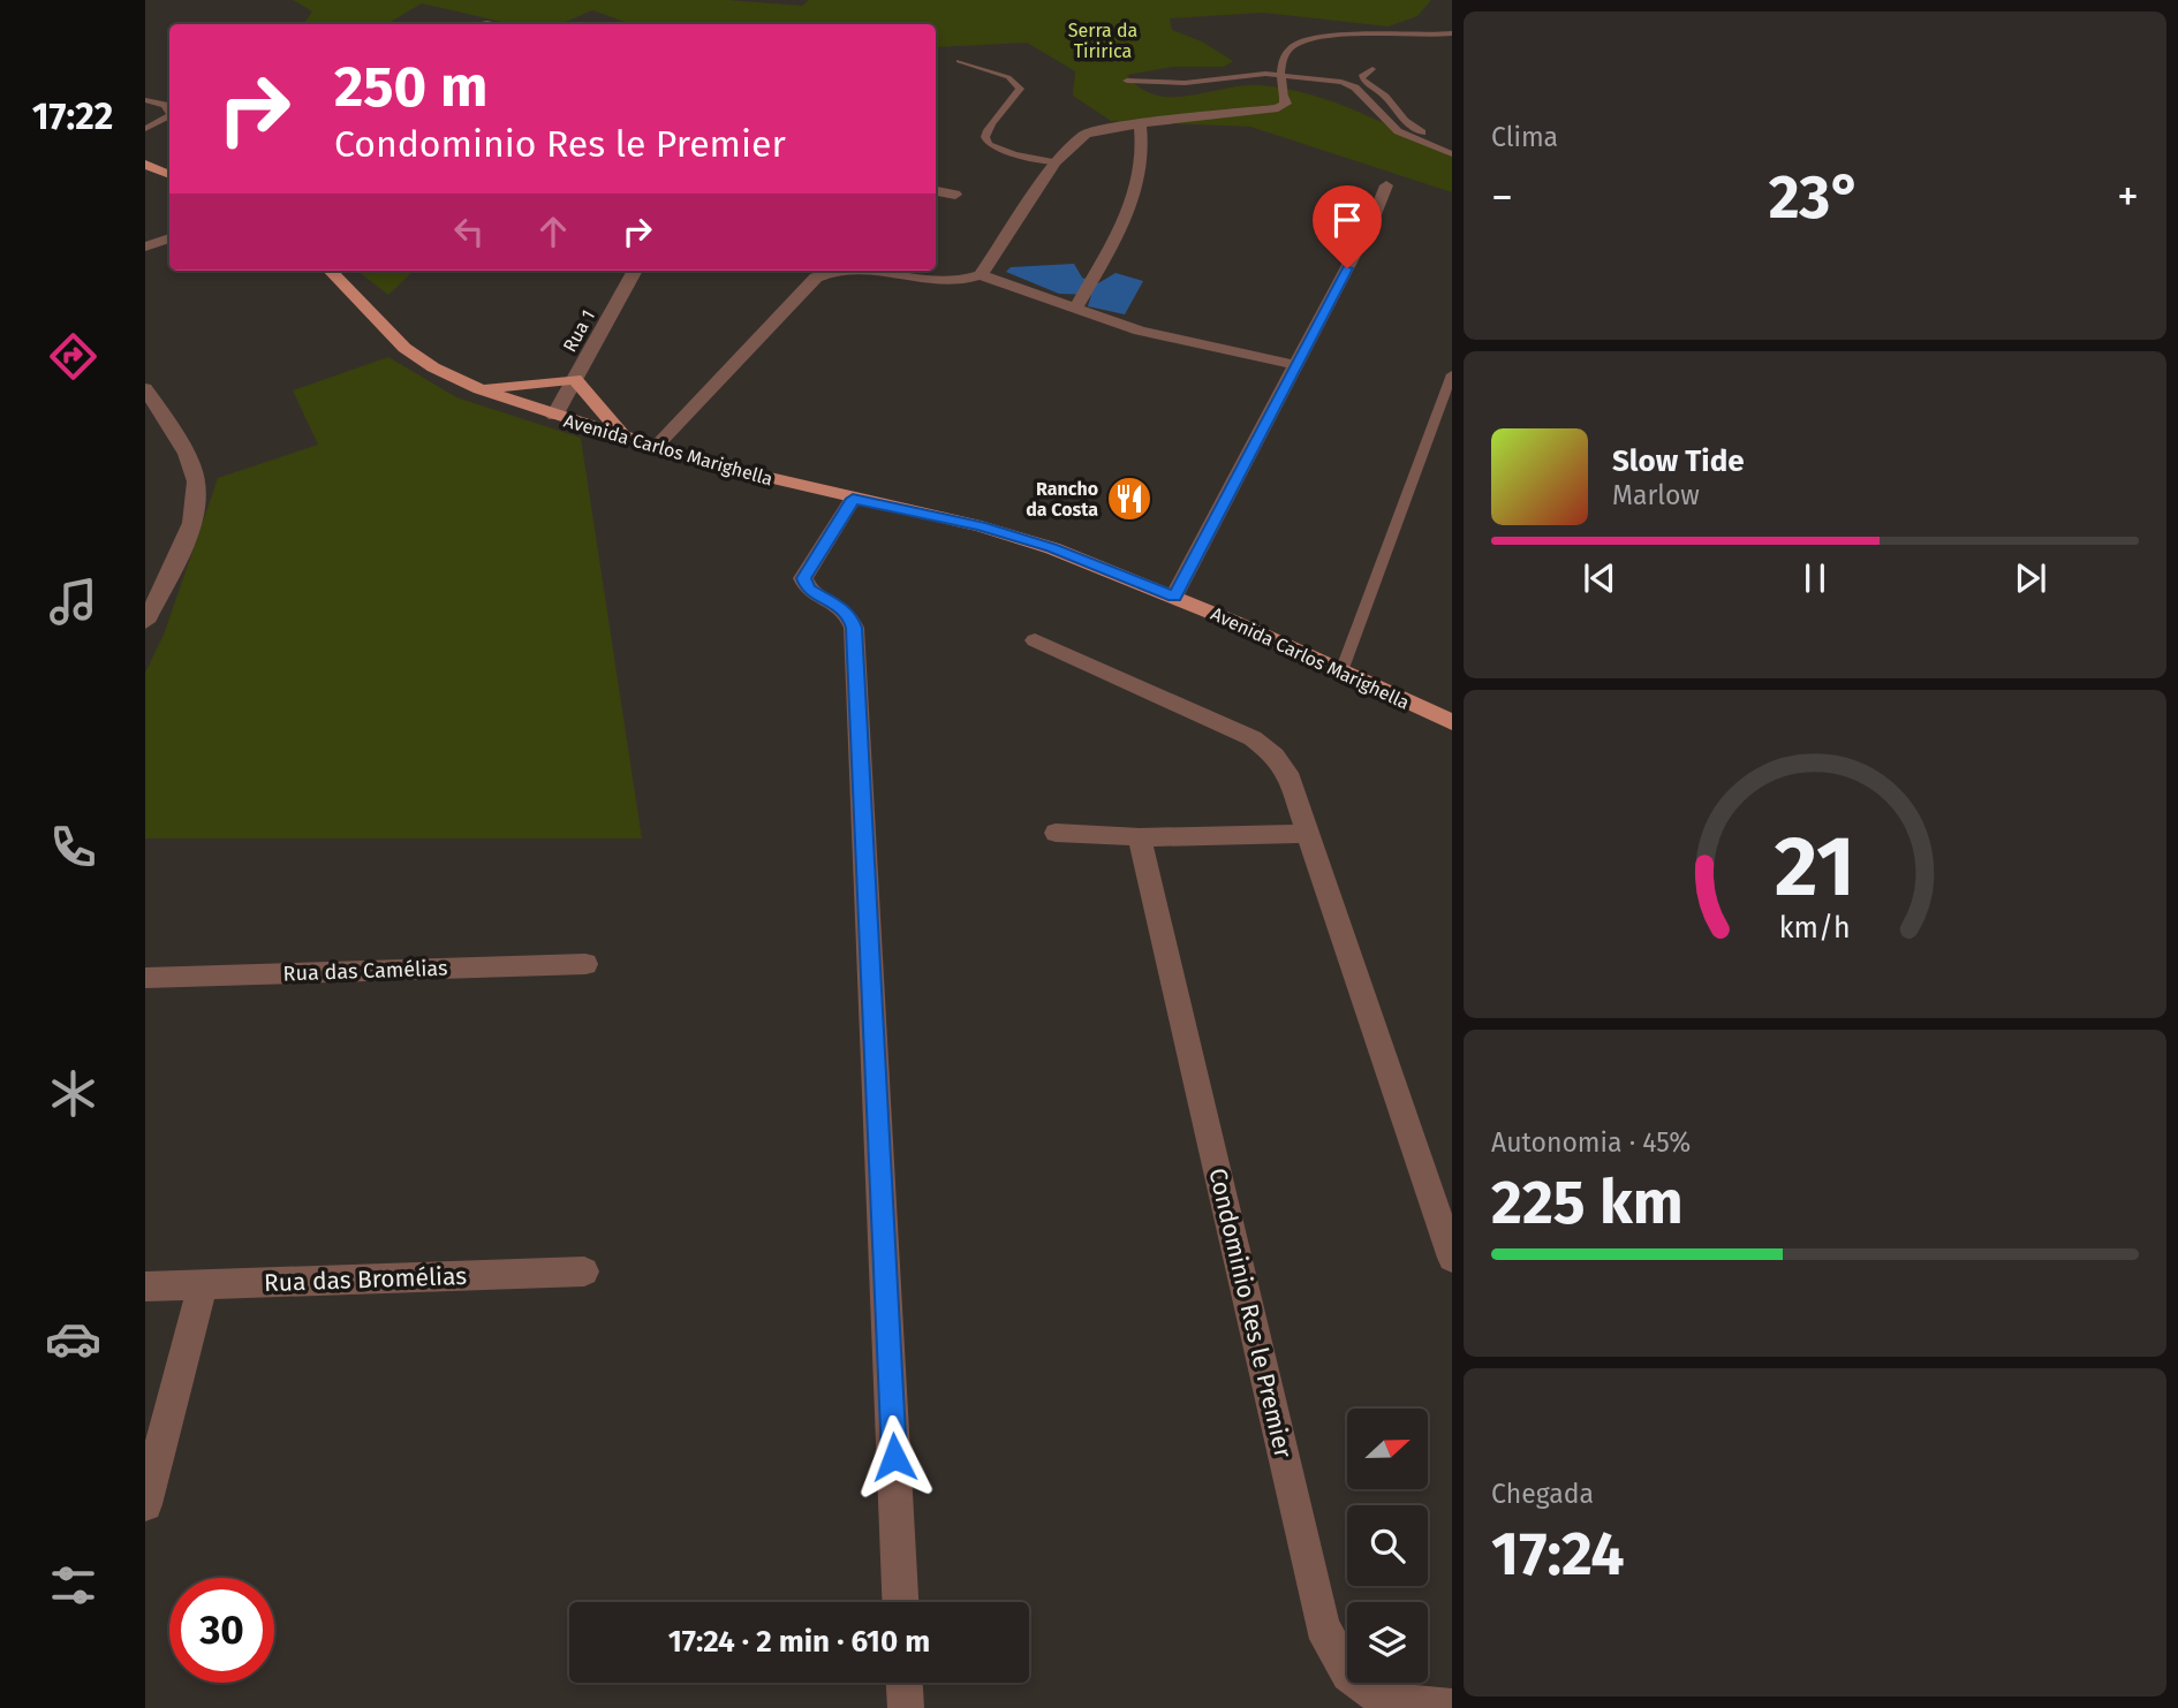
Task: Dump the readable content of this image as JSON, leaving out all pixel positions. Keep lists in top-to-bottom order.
{
  "streets": {
    "main road": ["Avenida Carlos Marighella"],
    "street": [
      "Rua 1",
      "Rua das Camélias",
      "Rua das Bromélias",
      "Condominio Res le Premier"
    ]
  },
  "crossings": [
    ["Rua 1", "Avenida Carlos Marighella"]
  ],
  "parks": ["Serra da Tiririca"],
  "places": {
    "restaurant": ["Rancho da Costa"]
  },
  "north": "right",
  "page": {
    "tabs": "17:22",
    "tile": [
      "Clima",
      ["Autonomia · 45%", "225 km"],
      ["Chegada", "17:24"]
    ],
    "turn": ["250 m", "Condominio Res le Premier"],
    "heat": ["−", "23°", "+"],
    "song": ["Slow Tide", "Marlow"],
    "limit": "30",
    "trip": "17:24 · 2 min · 610 m",
    "gauge": ["21", "km/h"]
  }
}
